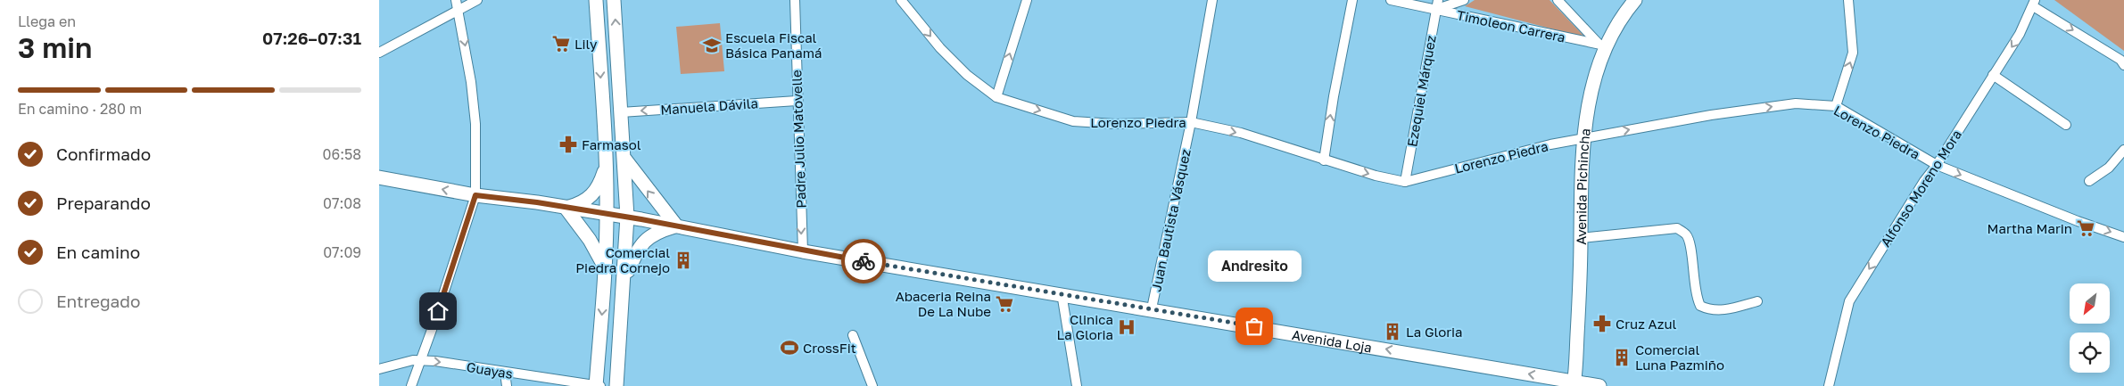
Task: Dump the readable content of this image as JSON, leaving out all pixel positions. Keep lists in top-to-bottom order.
{
  "streets": {
    "street": [
      "Timoleon Carrera",
      "Ezequiel Márquez",
      "Manuela Dávila",
      "Lorenzo Piedra",
      "Padre Julio Matovelle",
      "Avenida Pichincha",
      "Alfonso Moreno Mora",
      "Juan Bautista Vásquez",
      "Avenida Loja",
      "Guayas"
    ]
  },
  "crossings": [
    ["Timoleon Carrera", "Ezequiel Márquez"],
    ["Timoleon Carrera", "Avenida Pichincha"],
    ["Ezequiel Márquez", "Lorenzo Piedra"],
    ["Manuela Dávila", "Padre Julio Matovelle"],
    ["Lorenzo Piedra", "Avenida Pichincha"],
    ["Lorenzo Piedra", "Alfonso Moreno Mora"],
    ["Lorenzo Piedra", "Juan Bautista Vásquez"],
    ["Padre Julio Matovelle", "Avenida Loja"],
    ["Avenida Pichincha", "Avenida Loja"],
    ["Juan Bautista Vásquez", "Avenida Loja"]
  ],
  "one_way": [
    "Manuela Dávila",
    "Lorenzo Piedra",
    "Padre Julio Matovelle",
    "Alfonso Moreno Mora",
    "Avenida Loja",
    "Guayas"
  ],
  "places": {
    "supermarket": ["Lily", "Martha Marin", "Abaceria Reina De La Nube"],
    "school or university": ["Escuela Fiscal Básica Panamá"],
    "pharmacy": ["Farmasol", "Cruz Azul"],
    "building": ["Comercial Piedra Cornejo", "La Gloria", "Comercial Luna Pazmiño"],
    "other": ["Andresito"],
    "hospital": ["Clinica La Gloria"],
    "sports": ["CrossFit"]
  },
  "north": "bottom left",
  "page": {
    "heading": ["3 min", "Llega en", "07:26–07:31"],
    "bar": "En camino · 280 m",
    "list": [
      ["Confirmado", "06:58"],
      ["Preparando", "07:08"],
      ["En camino", "07:09"],
      "Entregado"
    ],
    "bubble": "Andresito"
  }
}
